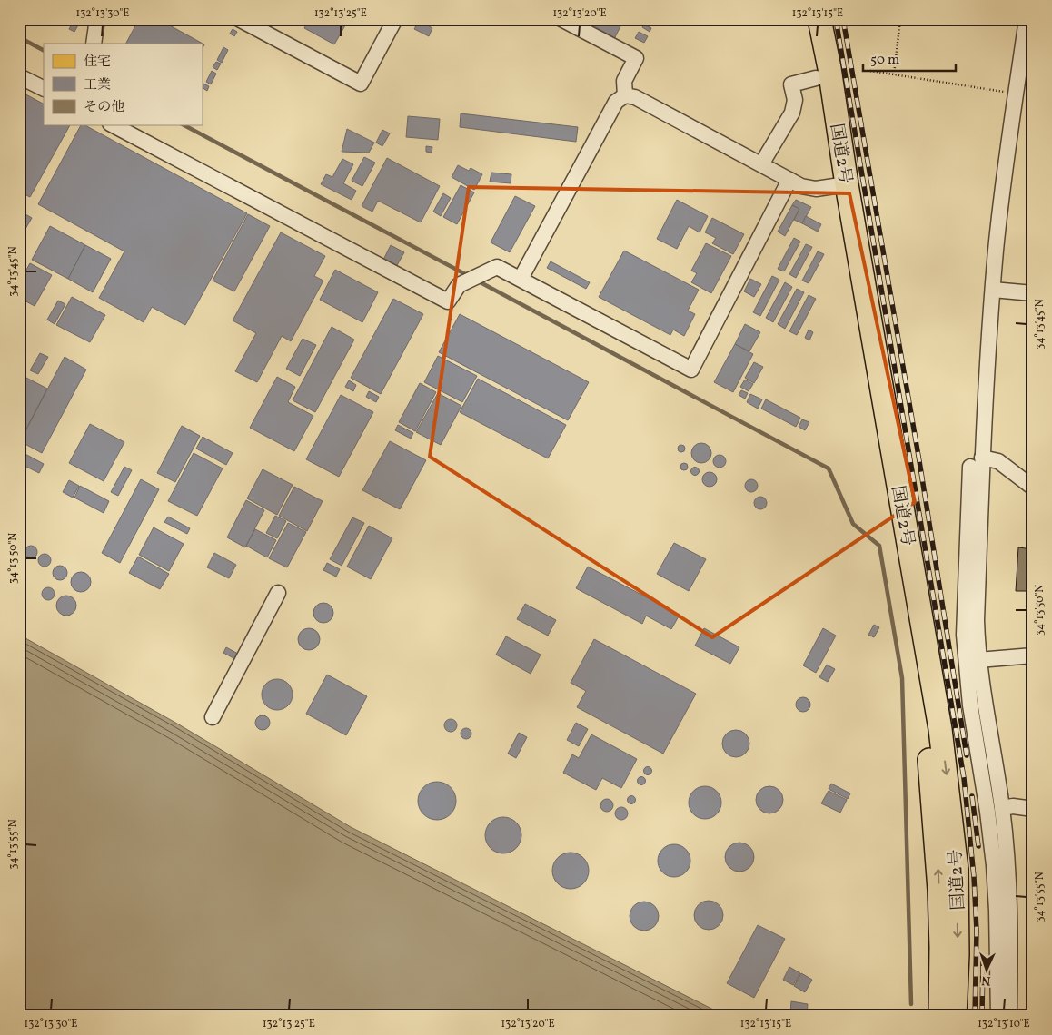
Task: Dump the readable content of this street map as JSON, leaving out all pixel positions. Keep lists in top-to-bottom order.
{
  "streets": {
    "highway": ["国道2号"]
  },
  "legend": ["住宅", "工業", "その他"],
  "scale_bar": "50 m",
  "north": "bottom",
  "coordinates": [
    "132°13'30\"E",
    "132°13'25\"E",
    "132°13'20\"E",
    "132°13'15\"E",
    "34°13'45\"N",
    "34°13'50\"N",
    "34°13'55\"N",
    "132°13'10\"E"
  ]
}
